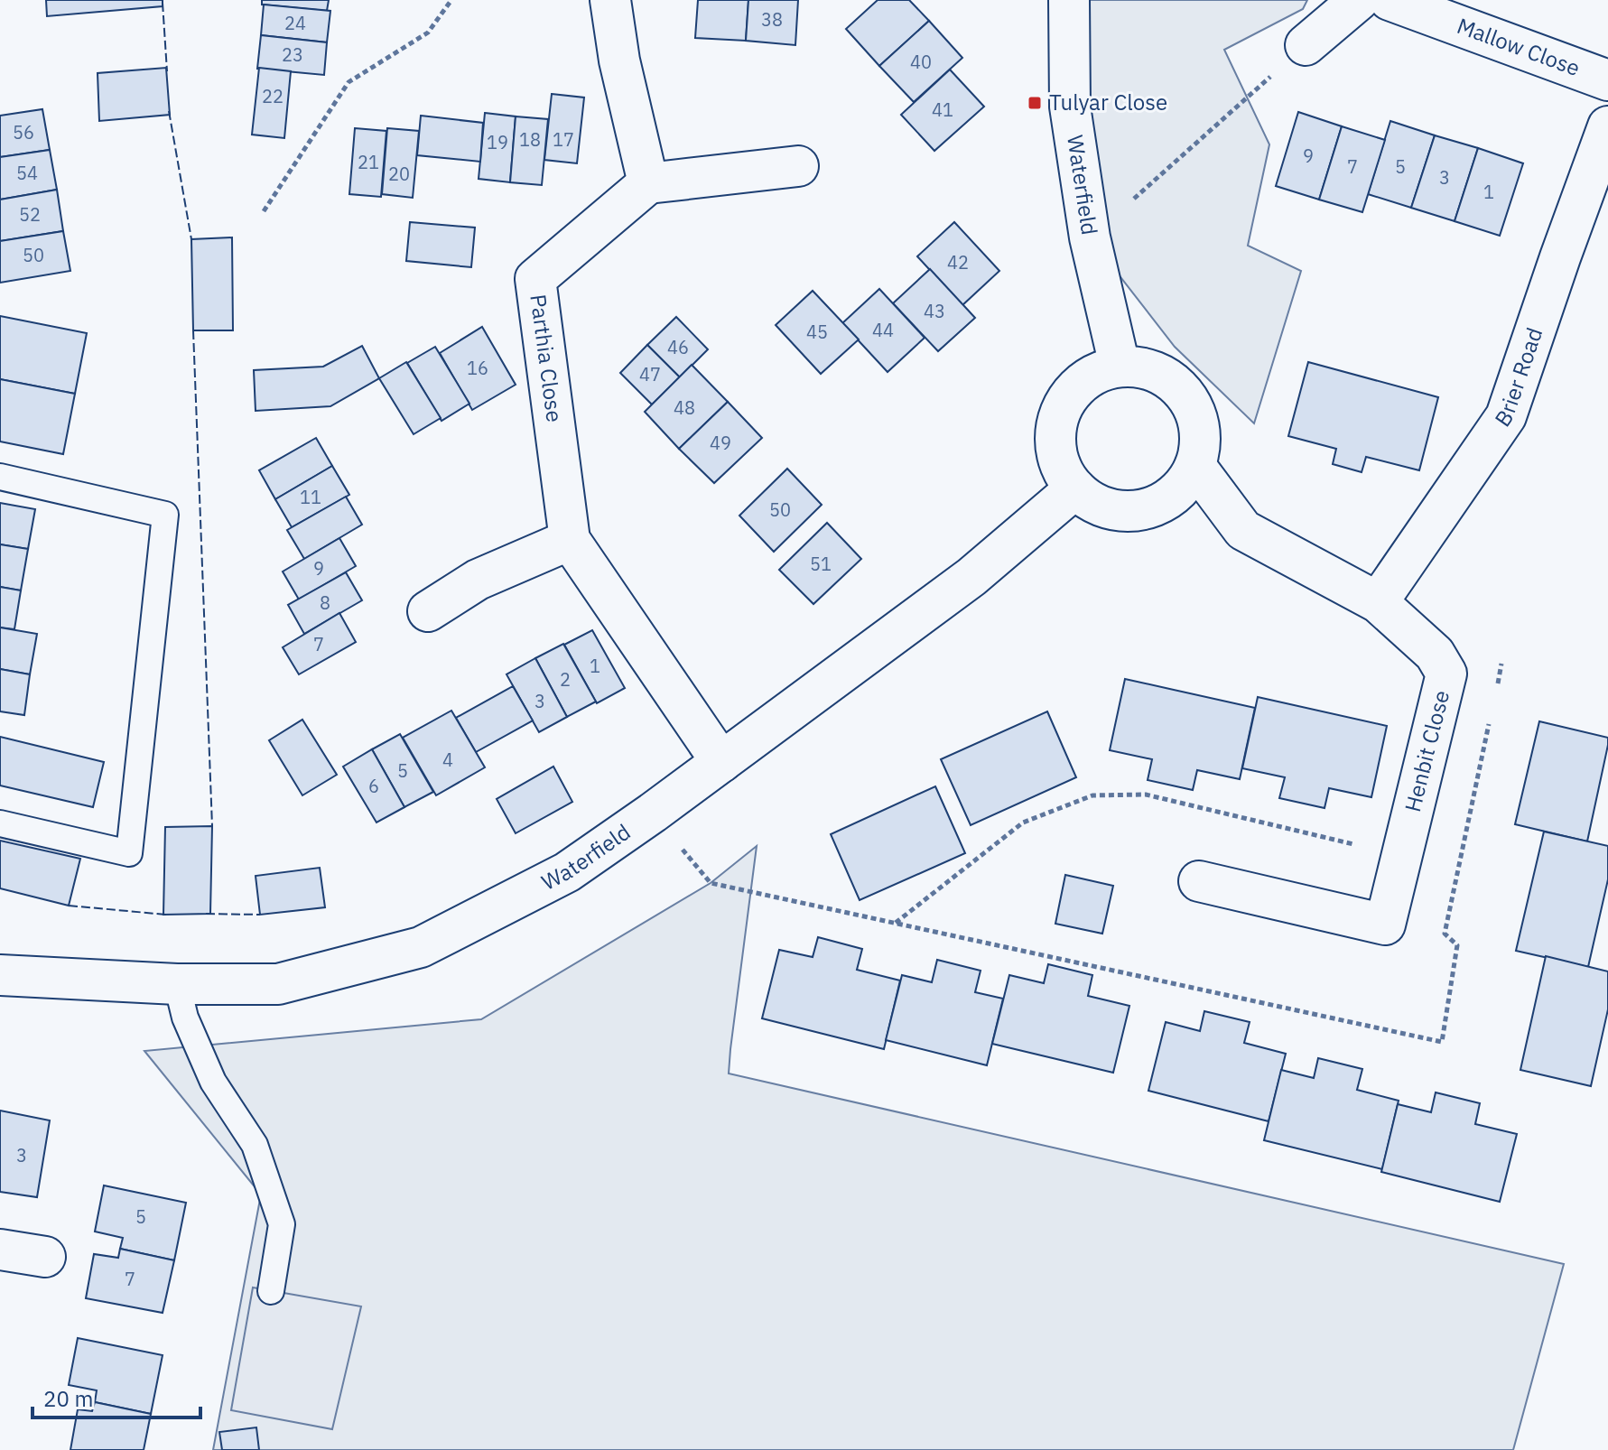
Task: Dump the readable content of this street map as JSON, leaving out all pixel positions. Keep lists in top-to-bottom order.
{
  "streets": {
    "street": [
      "Mallow Close",
      "Waterfield",
      "Parthia Close",
      "Brier Road",
      "Henbit Close"
    ]
  },
  "crossings": [
    ["Waterfield", "Parthia Close"],
    ["Waterfield", "Henbit Close"],
    ["Brier Road", "Henbit Close"]
  ],
  "places": {
    "transit": ["Tulyar Close"]
  },
  "house_numbers": [
    "38",
    "24",
    "23",
    "40",
    "22",
    "41",
    "56",
    "18",
    "17",
    "19",
    "9",
    "21",
    "7",
    "5",
    "54",
    "20",
    "3",
    "1",
    "52",
    "50",
    "42",
    "43",
    "44",
    "45",
    "46",
    "16",
    "47",
    "48",
    "49",
    "11",
    "50",
    "51",
    "9",
    "8",
    "7",
    "1",
    "2",
    "3",
    "4",
    "5",
    "6",
    "3",
    "5",
    "7"
  ],
  "scale_bar": "20 m"
}
